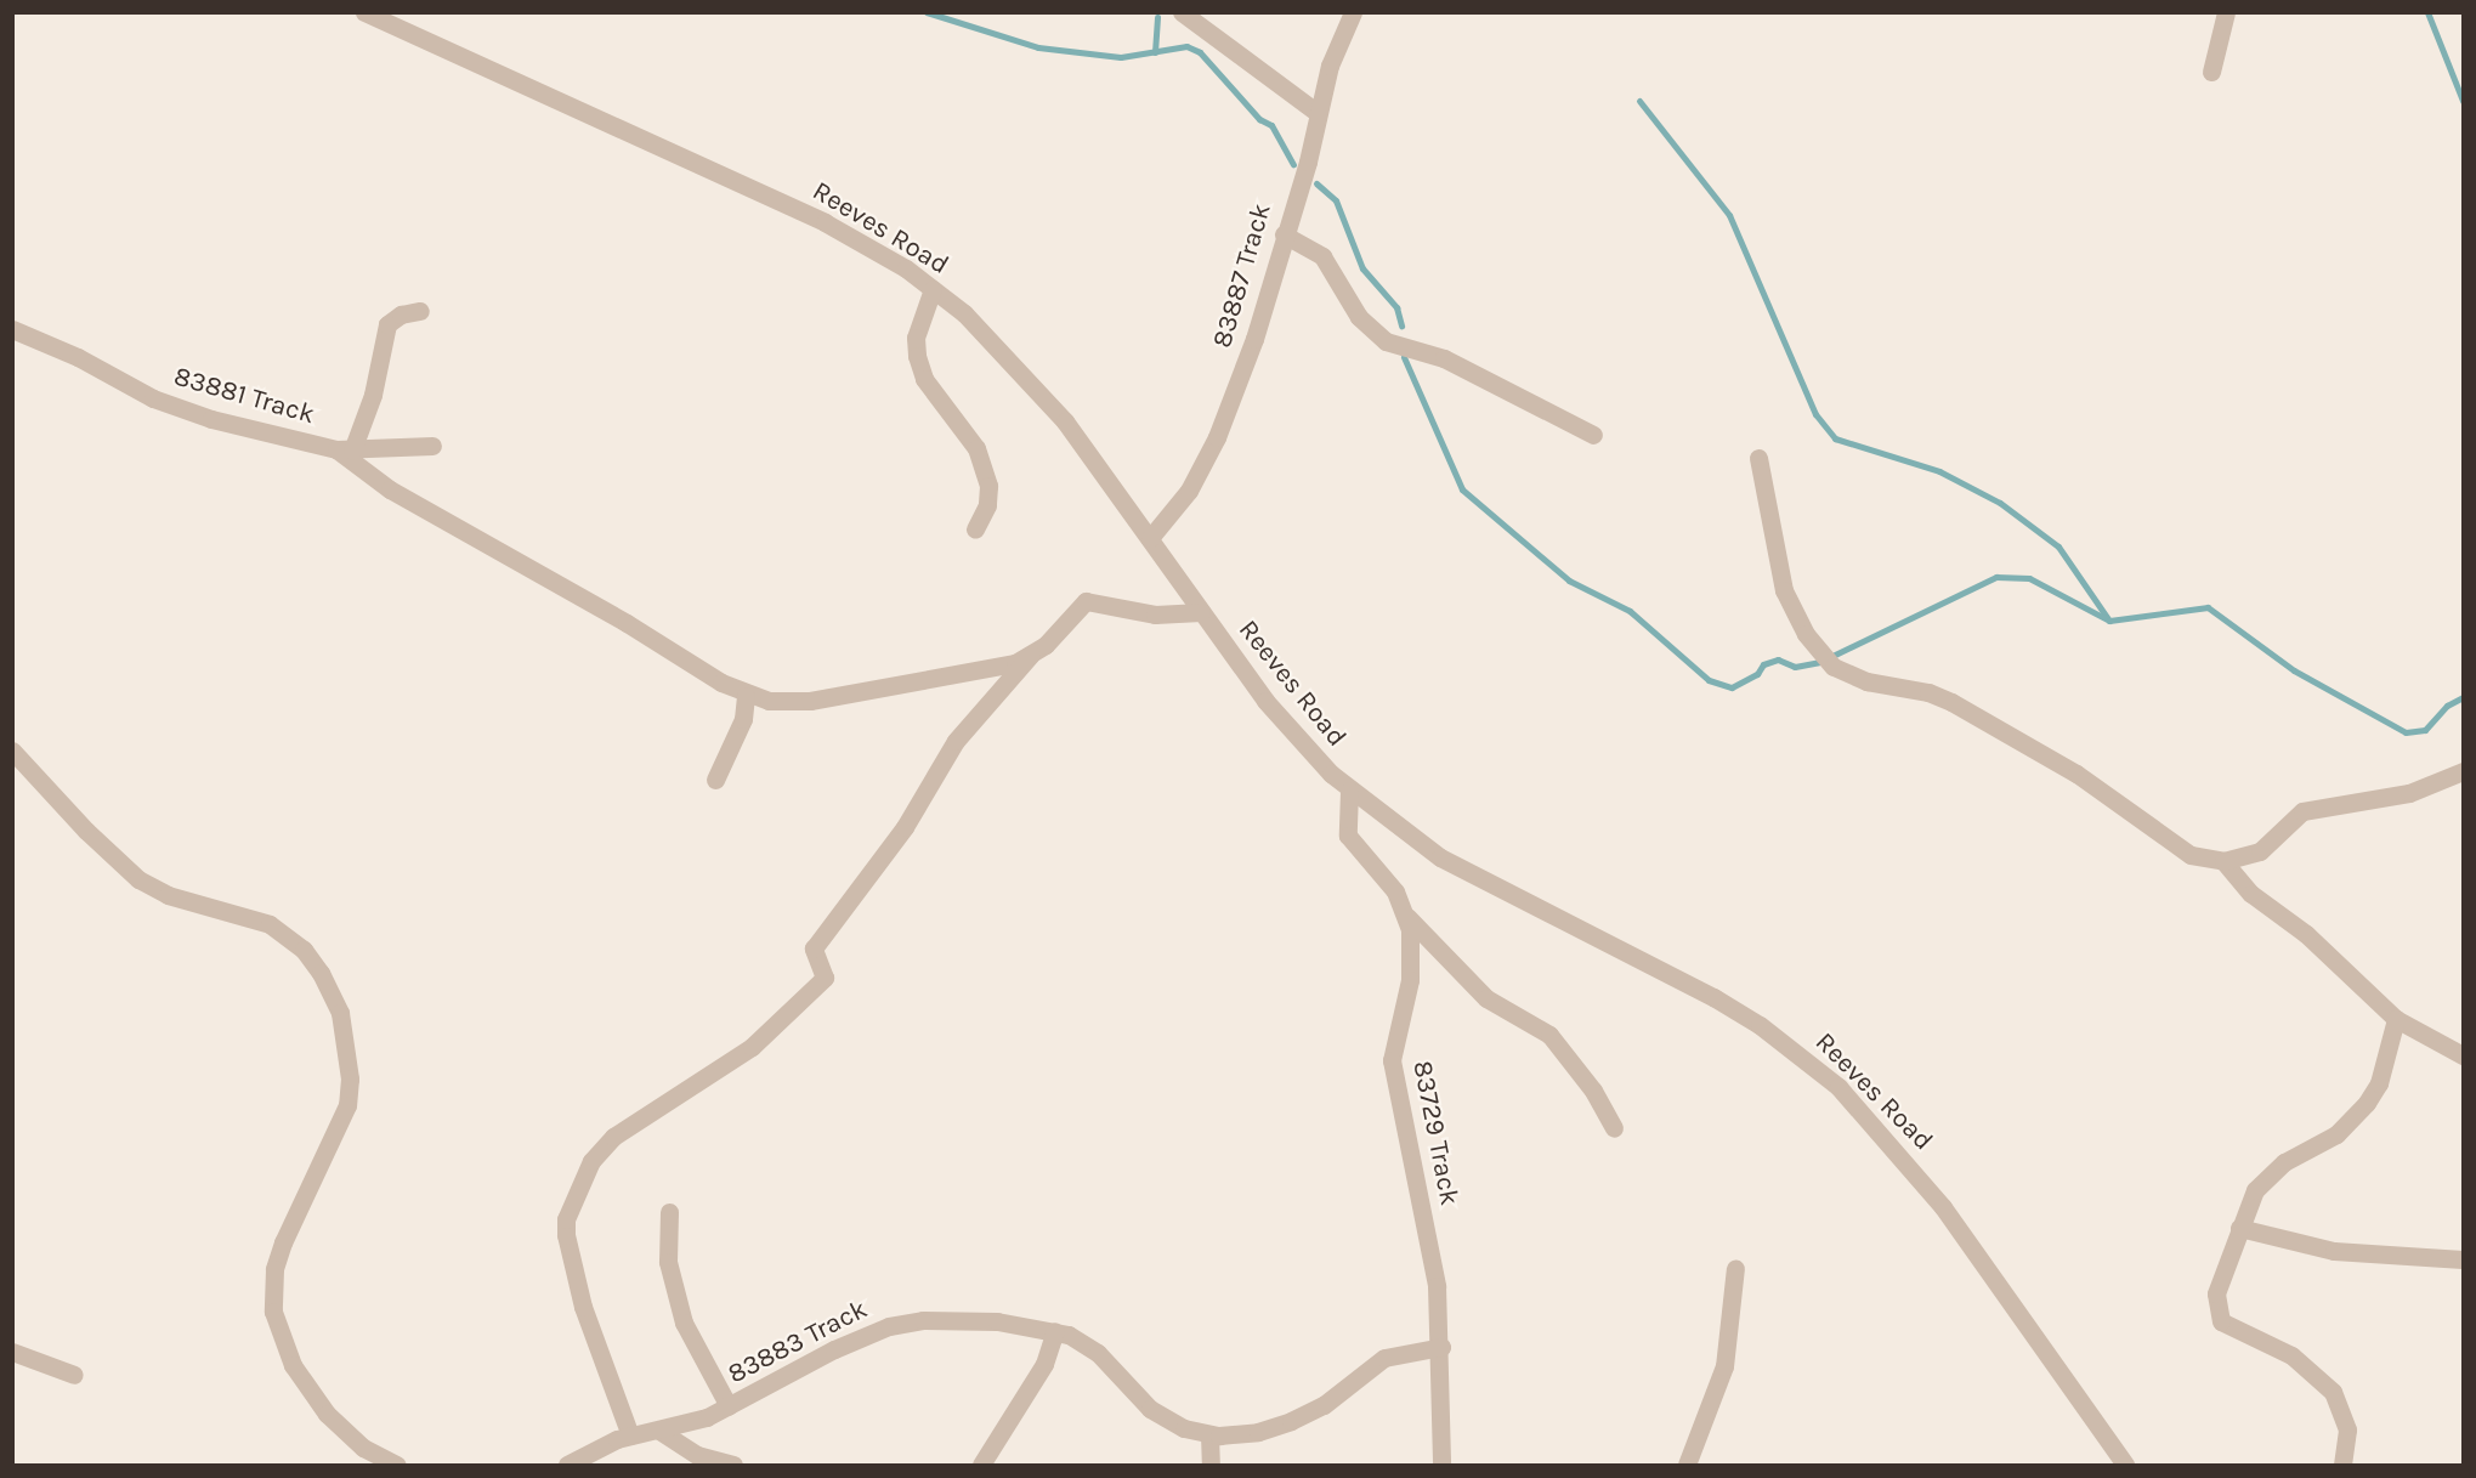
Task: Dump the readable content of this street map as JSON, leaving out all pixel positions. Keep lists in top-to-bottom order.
{
  "streets": {
    "street": [
      "Reeves Road",
      "83887 Track",
      "83881 Track",
      "83729 Track",
      "83883 Track"
    ]
  },
  "crossings": [
    ["Reeves Road", "83887 Track"],
    ["Reeves Road", "83729 Track"],
    ["83729 Track", "83883 Track"]
  ]
}
